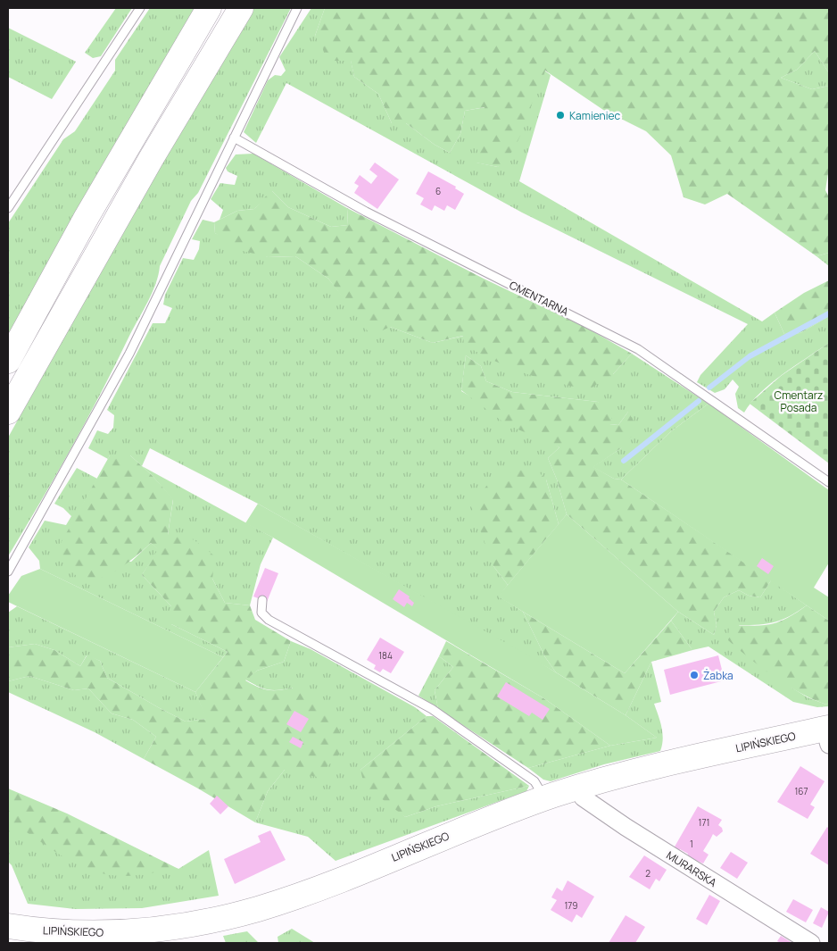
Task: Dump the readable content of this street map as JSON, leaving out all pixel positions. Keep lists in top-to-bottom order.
{
  "streets": {
    "main road": ["LIPIŃSKIEGO"],
    "street": ["MURARSKA"],
    "lane": ["CMENTARNA"]
  },
  "crossings": [
    ["LIPIŃSKIEGO", "MURARSKA"]
  ],
  "parks": ["Cmentarz Posada"],
  "places": ["Kamieniec", "Żabka"],
  "house_numbers": [
    "6",
    "184",
    "167",
    "171",
    "1",
    "2",
    "179"
  ]
}
